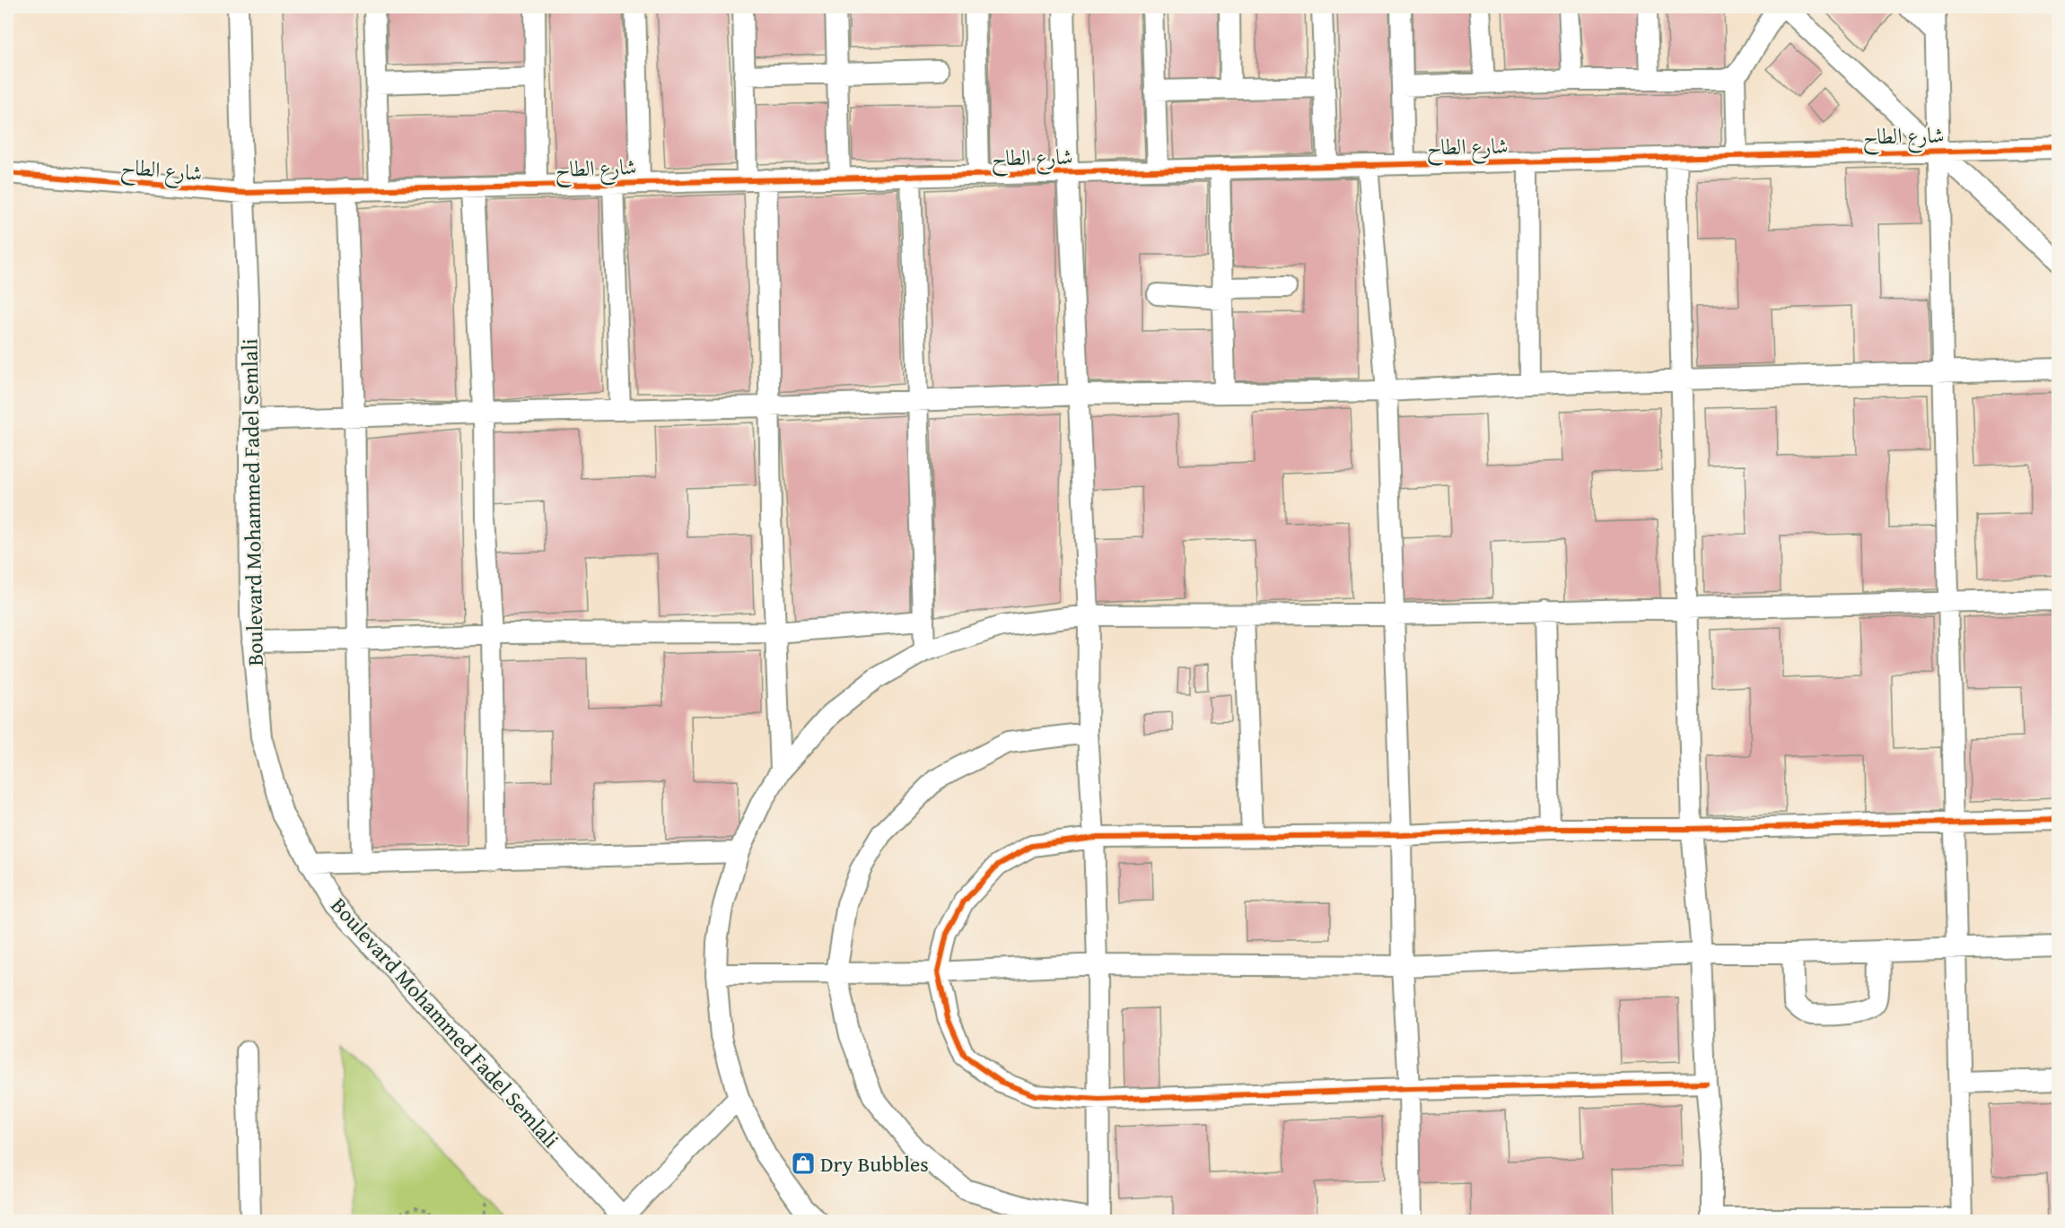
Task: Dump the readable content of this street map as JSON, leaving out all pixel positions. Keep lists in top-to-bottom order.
{
  "streets": {
    "street": ["شارع الطاح", "Boulevard Mohammed Fadel Semlali"]
  },
  "crossings": [
    ["شارع الطاح", "Boulevard Mohammed Fadel Semlali"]
  ],
  "places": {
    "shop": ["Dry Bubbles"]
  }
}
